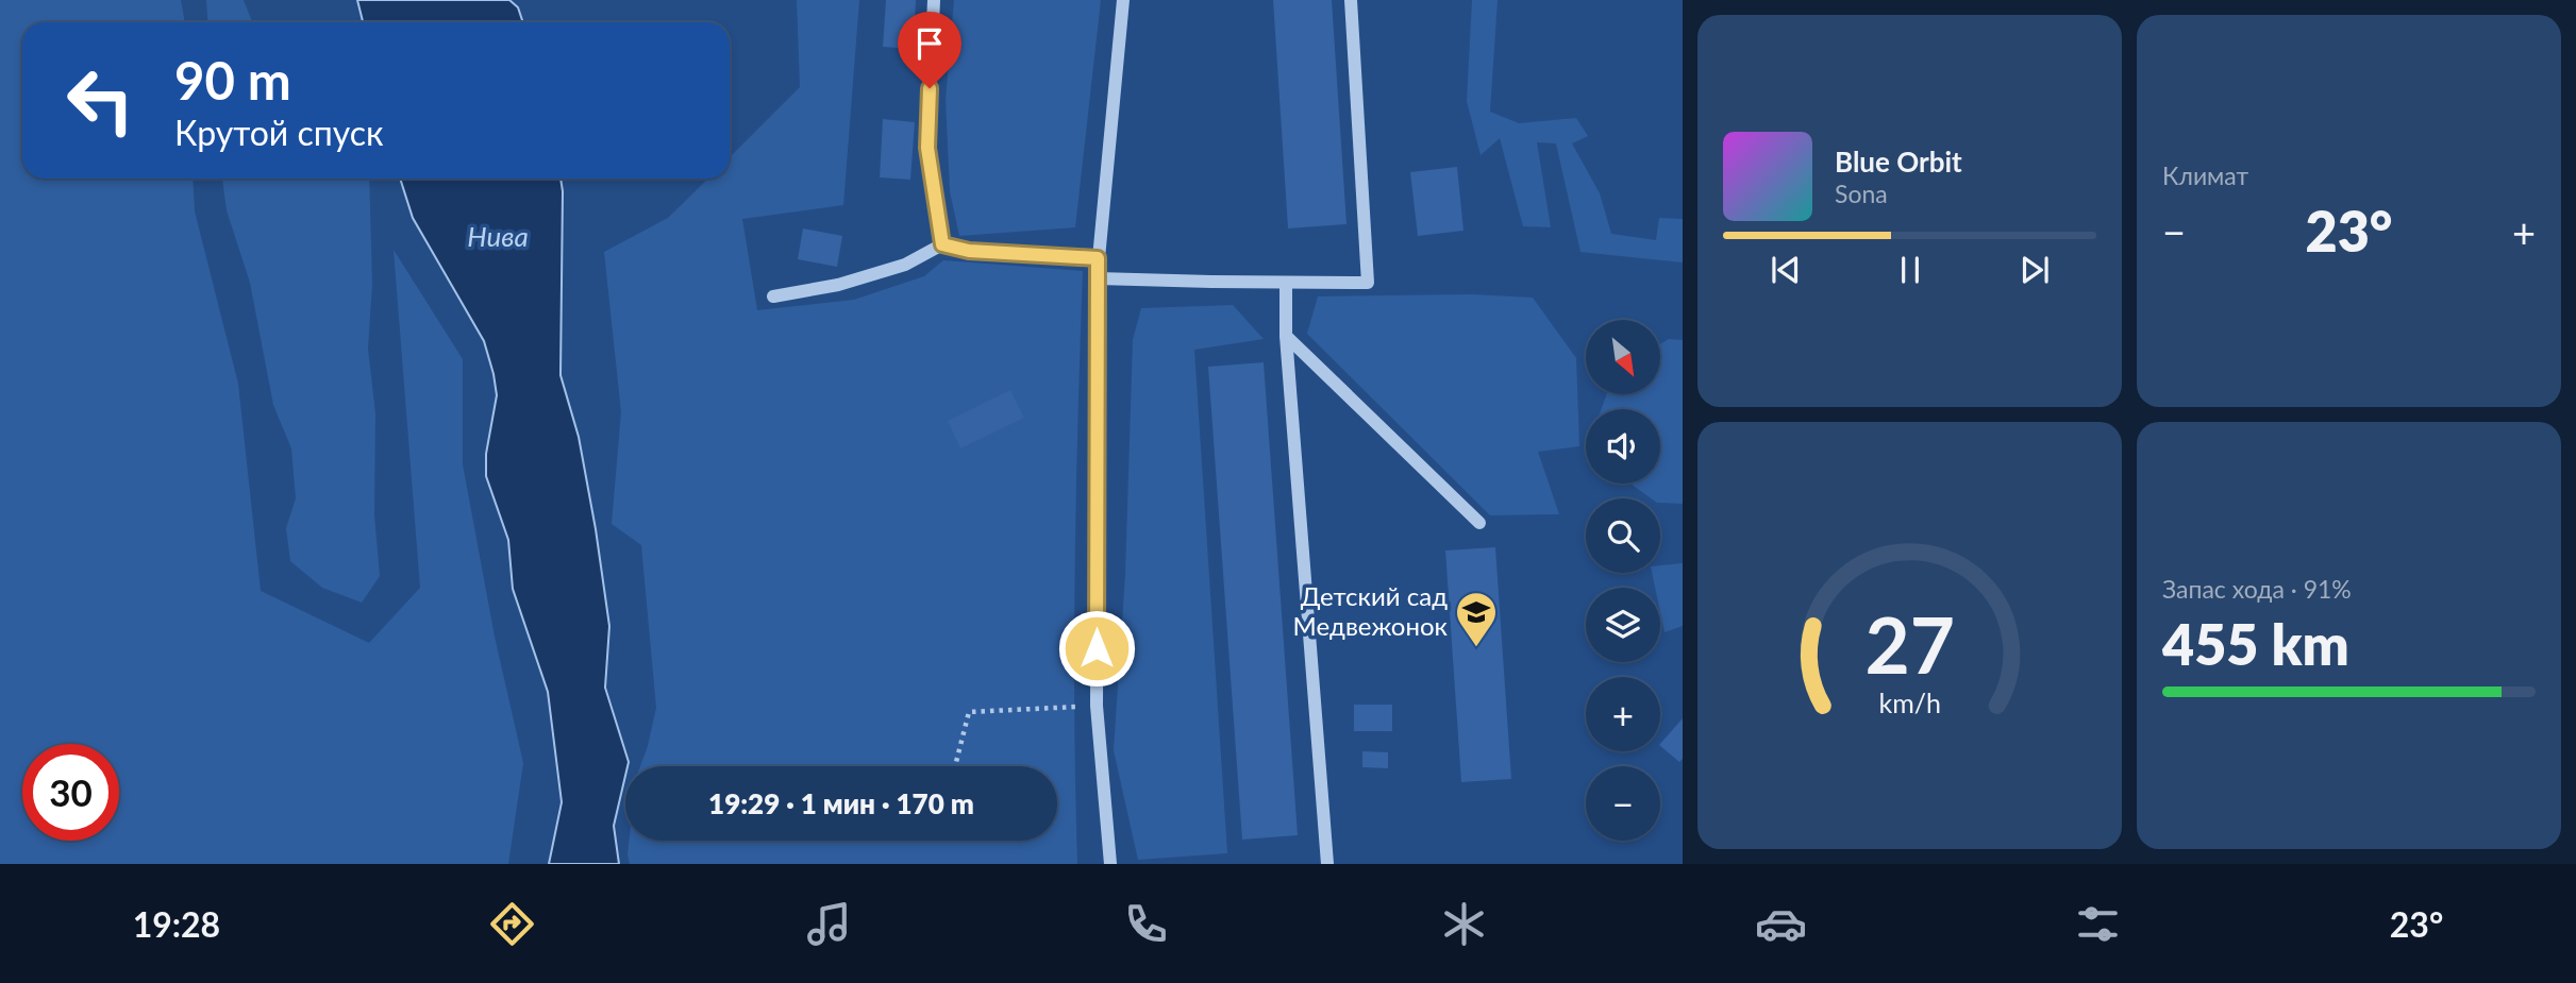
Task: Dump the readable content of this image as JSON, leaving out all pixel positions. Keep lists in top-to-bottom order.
{
  "water": ["Нива"],
  "places": {
    "school or university": ["Детский сад Медвежонок"]
  },
  "north": "bottom right",
  "page": {
    "tile": [
      "Климат",
      ["Запас хода · 91%", "455 km"]
    ],
    "turn": ["90 m", "Крутой спуск"],
    "song": ["Blue Orbit", "Sona"],
    "heat": ["−", "23°", "+"],
    "map_buttons": ["+", "−"],
    "limit": "30",
    "trip": "19:29 · 1 мин · 170 m",
    "tabs": ["19:28", "23°"],
    "gauge": ["27", "km/h"]
  }
}
